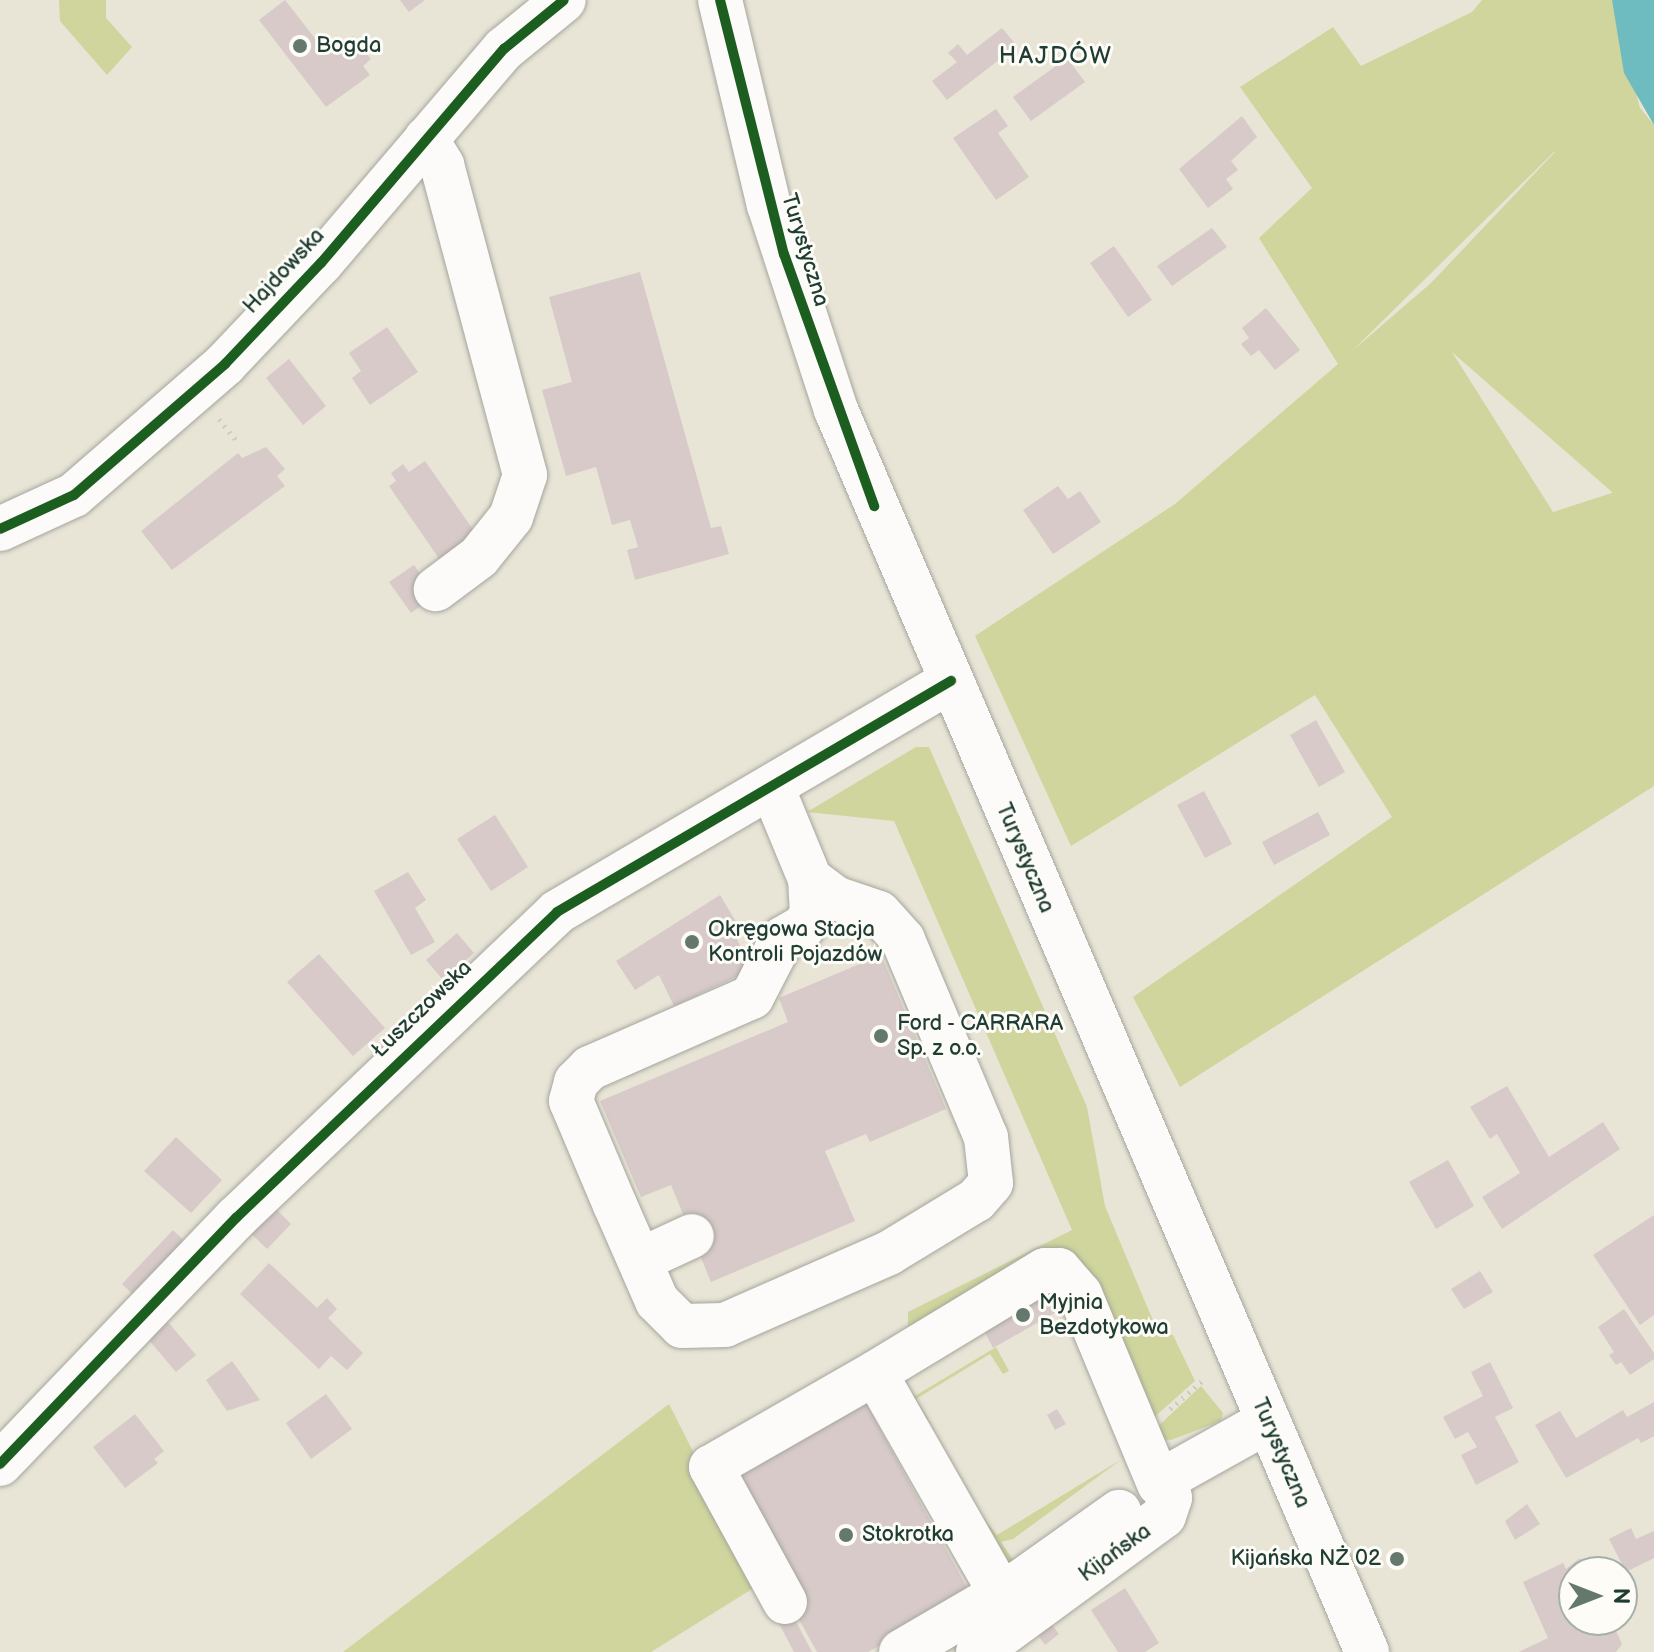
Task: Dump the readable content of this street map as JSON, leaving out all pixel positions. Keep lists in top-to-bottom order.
{
  "streets": {
    "street": [
      "Turystyczna",
      "Hajdowska",
      "Łuszczowska",
      "Kijańska"
    ]
  },
  "crossings": [
    ["Turystyczna", "Łuszczowska"]
  ],
  "districts": ["HAJDÓW"],
  "places": [
    "Bogda",
    "Okręgowa Stacja Kontroli Pojazdów",
    "Ford - CARRARA Sp. z o.o.",
    "Myjnia Bezdotykowa",
    "Stokrotka",
    "Kijańska NŻ 02"
  ],
  "north": "right"
}
